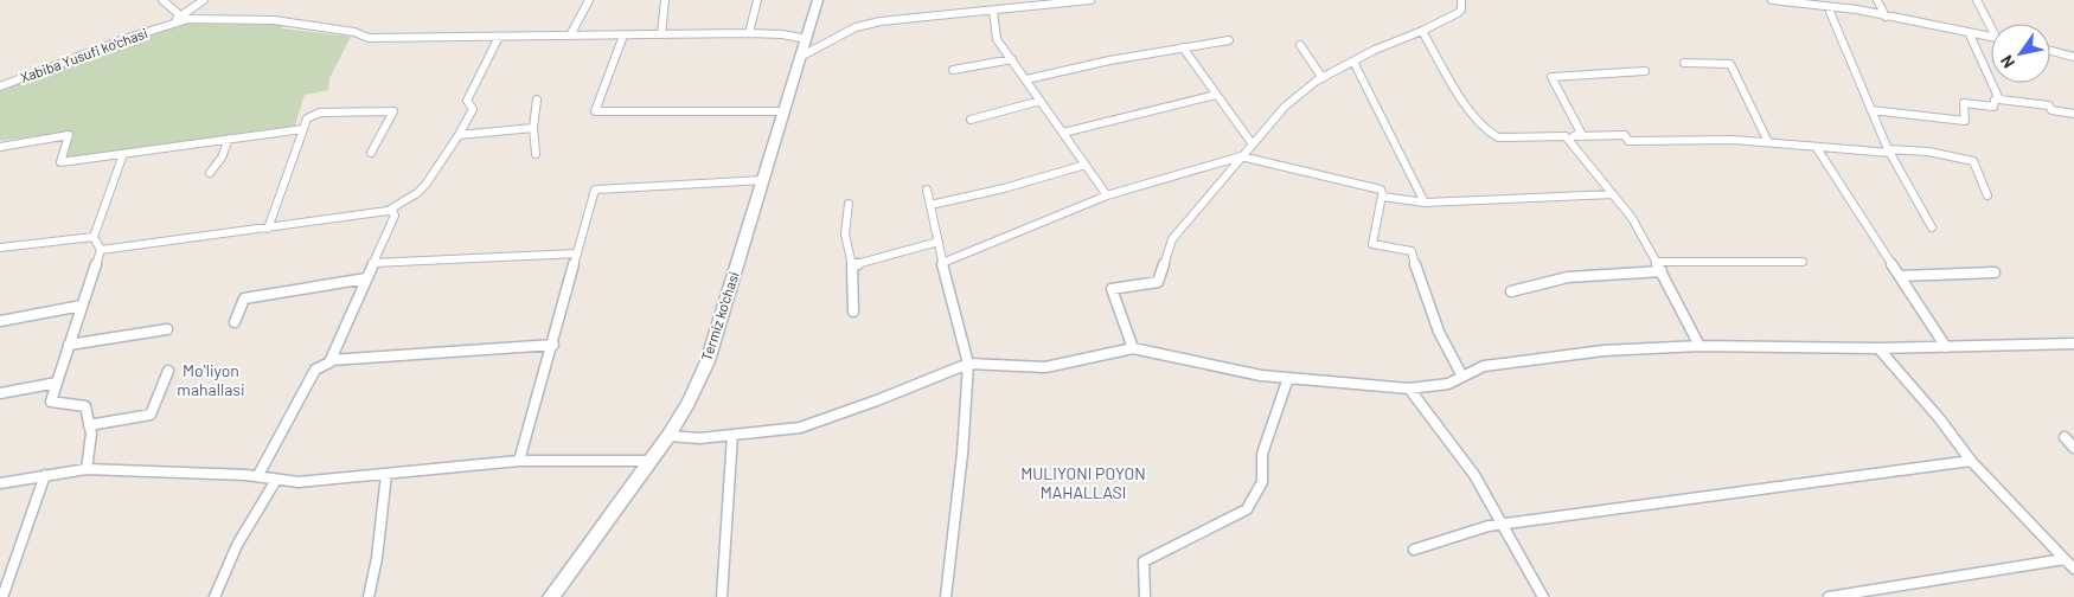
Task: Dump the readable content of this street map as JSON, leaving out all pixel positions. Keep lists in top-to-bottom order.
{
  "streets": {
    "main road": ["Termiz ko'chasi"],
    "street": ["Xabiba Yusufi ko'chasi"]
  },
  "districts": ["Moʻliyon mahallasi", "MULIYONI POYON MAHALLASI"],
  "north": "bottom left"
}
